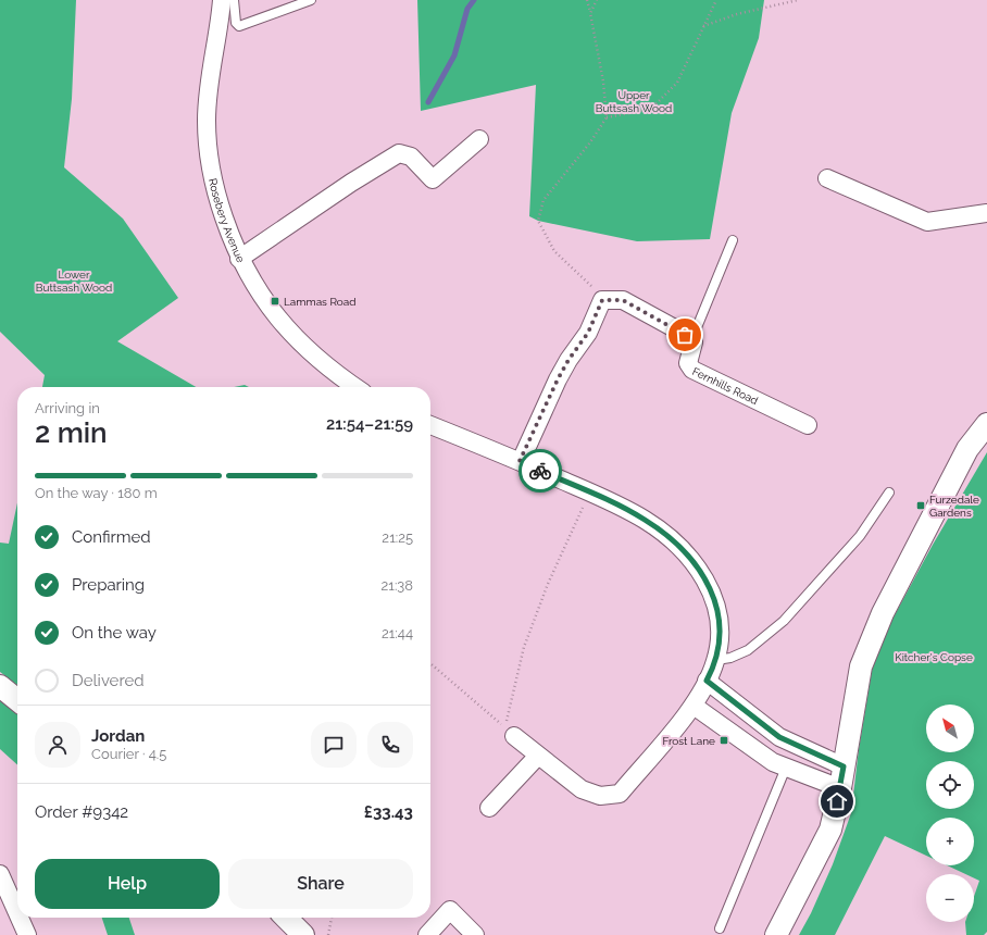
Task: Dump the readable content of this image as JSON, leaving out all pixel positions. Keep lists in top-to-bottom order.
{
  "streets": {
    "street": ["Rosebery Avenue", "Fernhills Road"]
  },
  "parks": ["Upper Buttsash Wood", "Lower Buttsash Wood", "Kitcher's Copse"],
  "places": {
    "transit": ["Lammas Road", "Furzedale Gardens", "Frost Lane"]
  },
  "north": "top left",
  "page": {
    "heading": ["2 min", "Arriving in", "21:54–21:59"],
    "panel": [
      "Jordan",
      "Courier · 4.5",
      "Order #9342",
      "£33.43"
    ],
    "bar": "On the way · 180 m",
    "list": [
      ["Confirmed", "21:25"],
      ["Preparing", "21:38"],
      ["On the way", "21:44"],
      "Delivered"
    ],
    "map_buttons": ["+", "−"],
    "buttons": ["Help", "Share"]
  }
}
